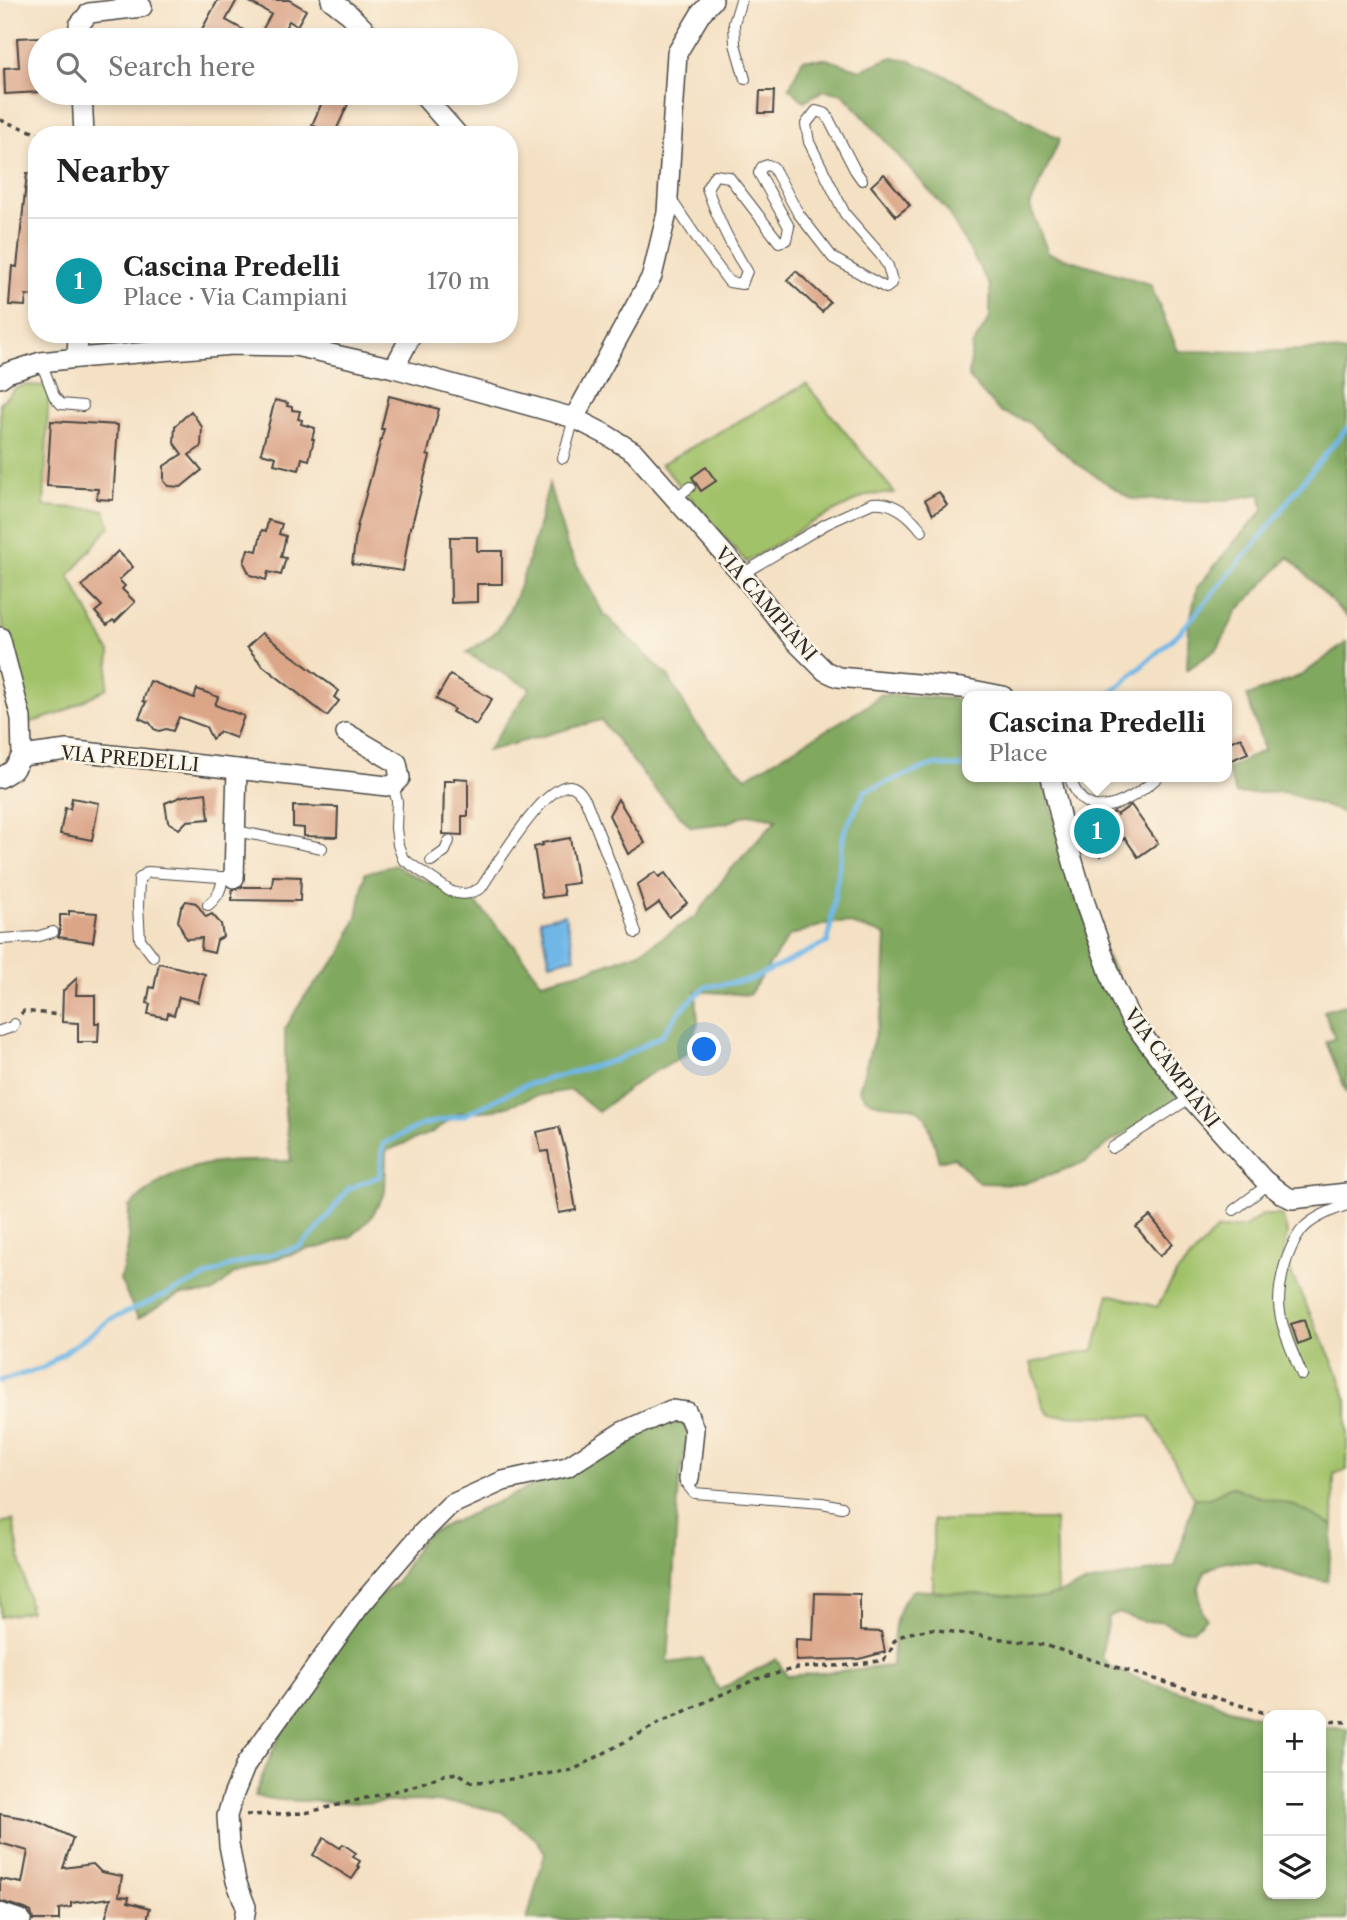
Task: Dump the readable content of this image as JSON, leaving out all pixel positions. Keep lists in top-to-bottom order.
{
  "streets": {
    "street": ["VIA CAMPIANI", "VIA PREDELLI"]
  },
  "page": {
    "search": "Search here",
    "heading": "Nearby",
    "list": [
      {
        "mark": "1",
        "name": "Cascina Predelli",
        "note": "Place · Via Campiani",
        "value": "170 m"
      }
    ],
    "popup": ["Cascina Predelli", "Place"],
    "pins": "1",
    "map_buttons": ["+", "−"]
  }
}
